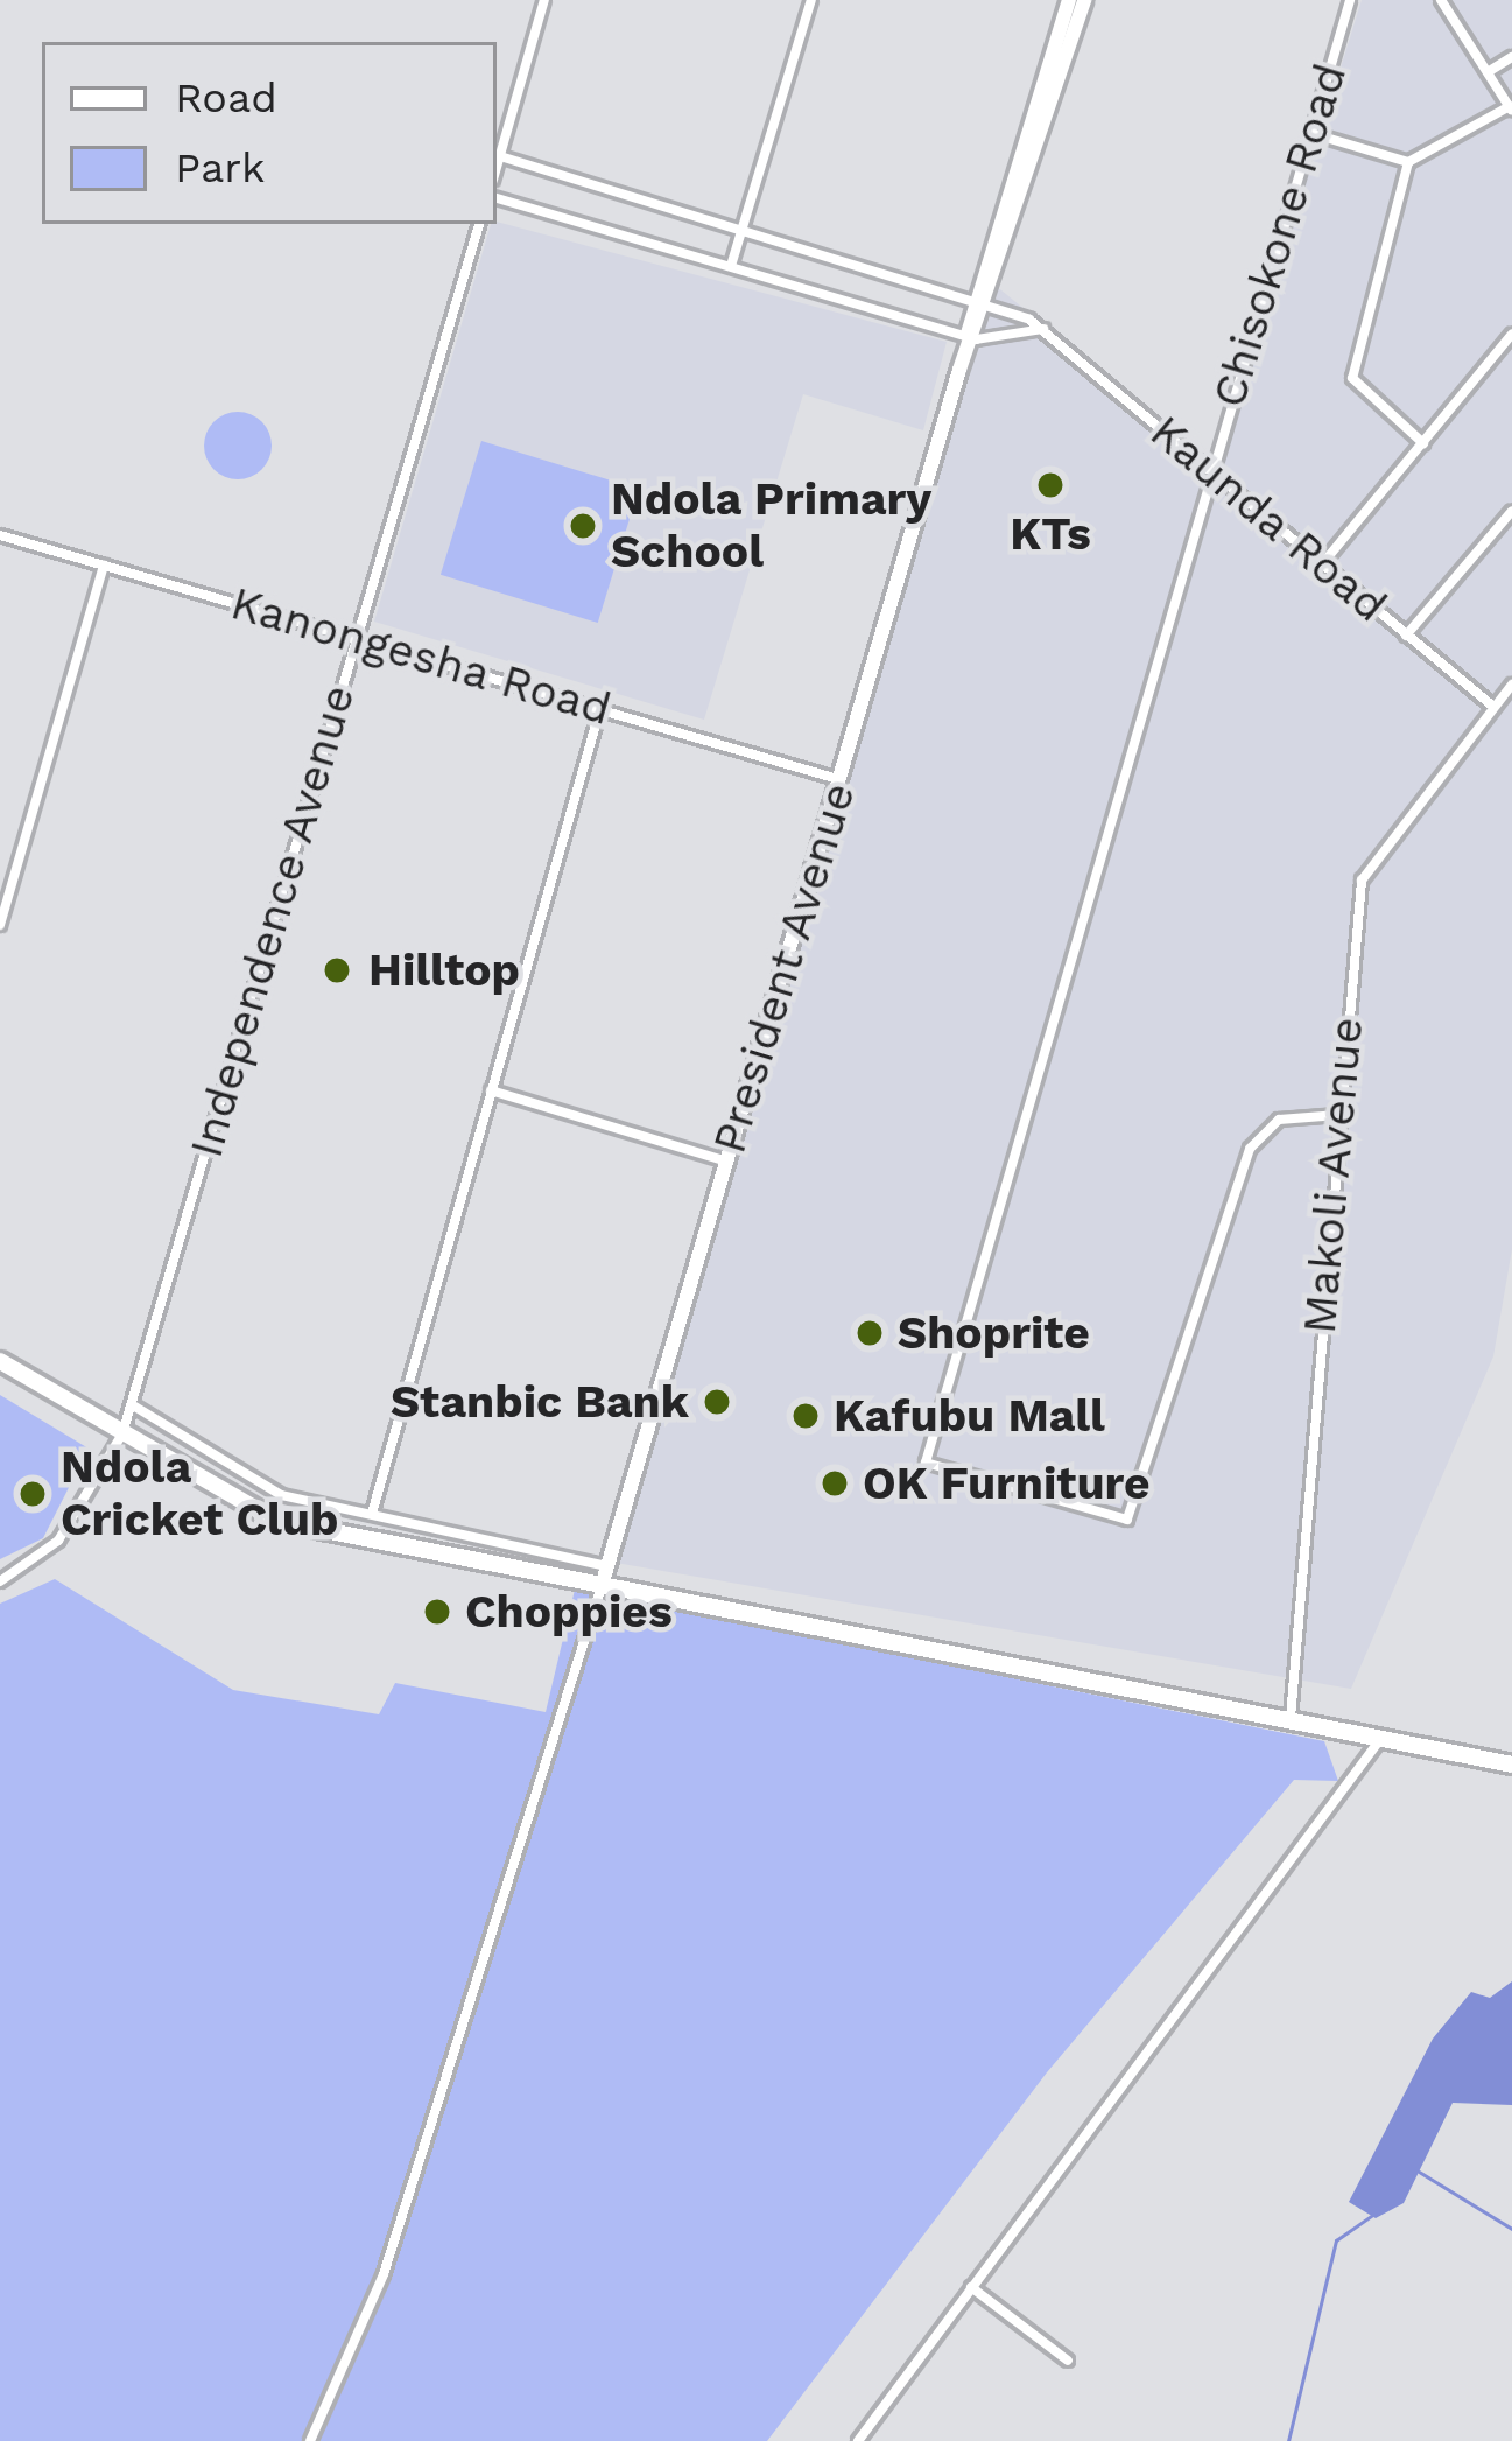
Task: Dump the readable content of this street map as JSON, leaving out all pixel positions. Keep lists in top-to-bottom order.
{
  "streets": {
    "main road": ["President Avenue"],
    "street": [
      "Chisokone Road",
      "Kaunda Road",
      "Kanongesha Road",
      "Independence Avenue",
      "Makoli Avenue"
    ]
  },
  "crossings": [
    ["Chisokone Road", "Kaunda Road"],
    ["Chisokone Road", "Makoli Avenue"],
    ["Kaunda Road", "President Avenue"],
    ["Kaunda Road", "Makoli Avenue"],
    ["Kanongesha Road", "Independence Avenue"],
    ["Kanongesha Road", "President Avenue"]
  ],
  "places": [
    "KTs",
    "Ndola Primary School",
    "Hilltop",
    "Shoprite",
    "Stanbic Bank",
    "Kafubu Mall",
    "OK Furniture",
    "Ndola Cricket Club",
    "Choppies"
  ],
  "legend": ["Road", "Park"]
}
